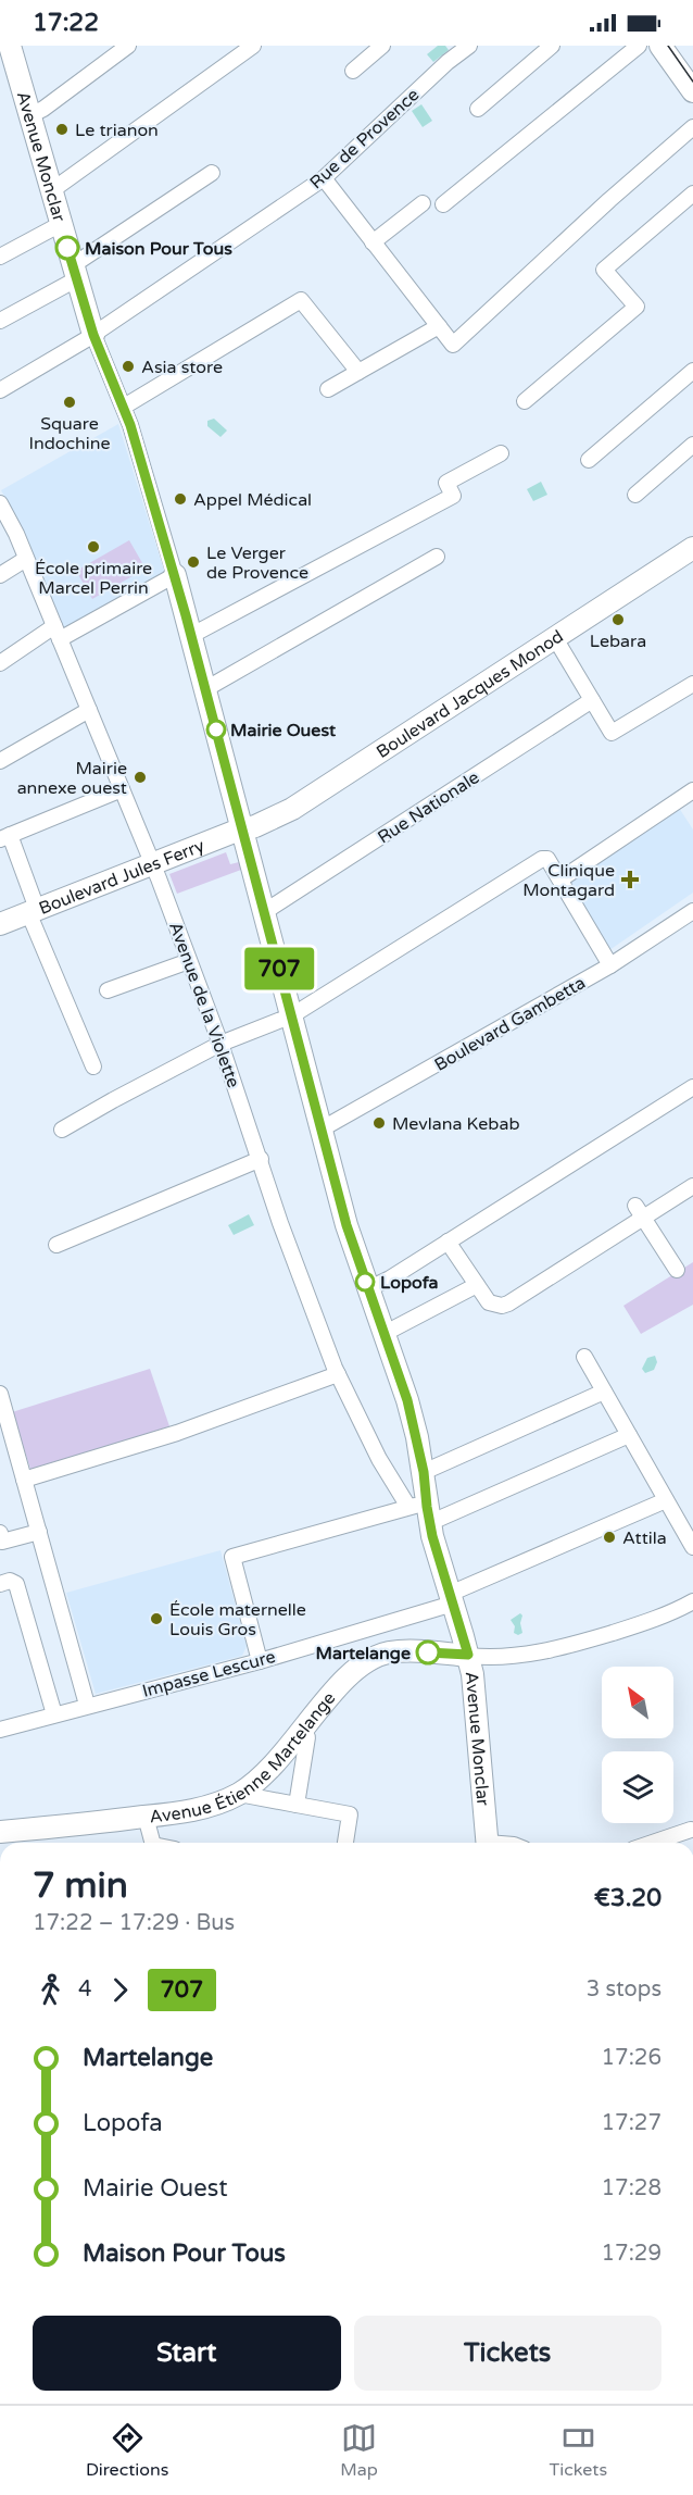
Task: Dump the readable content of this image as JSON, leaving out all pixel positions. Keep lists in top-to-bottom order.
{
  "streets": {
    "street": [
      "Rue de Provence",
      "Avenue Monclar",
      "Boulevard Jacques Monod",
      "Rue Nationale",
      "Boulevard Jules Ferry",
      "Avenue de la Violette",
      "Boulevard Gambetta",
      "Impasse Lescure",
      "Avenue Étienne Martelange"
    ]
  },
  "crossings": [
    ["Rue de Provence", "Avenue Monclar"],
    ["Avenue Monclar", "Boulevard Jacques Monod"],
    ["Avenue Monclar", "Rue Nationale"],
    ["Avenue Monclar", "Boulevard Jules Ferry"],
    ["Avenue Monclar", "Avenue de la Violette"],
    ["Avenue Monclar", "Boulevard Gambetta"],
    ["Avenue Monclar", "Impasse Lescure"],
    ["Avenue Monclar", "Avenue Étienne Martelange"],
    ["Boulevard Jacques Monod", "Boulevard Jules Ferry"],
    ["Boulevard Jules Ferry", "Avenue de la Violette"]
  ],
  "places": {
    "other": [
      "Le trianon",
      "Maison Pour Tous",
      "Asia store",
      "Square Indochine",
      "Appel Médical",
      "École primaire Marcel Perrin",
      "Le Verger de Provence",
      "Lebara",
      "Mairie Ouest",
      "Mairie annexe ouest",
      "Mevlana Kebab",
      "Lopofa",
      "Attila",
      "École maternelle Louis Gros",
      "Martelange"
    ],
    "health": ["Clinique Montagard"]
  },
  "lines": ["bus line 707"],
  "north": "top left",
  "page": {
    "status": "17:22",
    "on_map": "707",
    "heading": ["7 min", "17:22 – 17:29 · Bus", "€3.20"],
    "legs": ["4", "707", "3 stops"],
    "list": [
      {
        "name": "Martelange",
        "value": "17:26"
      },
      {
        "name": "Lopofa",
        "value": "17:27"
      },
      {
        "name": "Mairie Ouest",
        "value": "17:28"
      },
      {
        "name": "Maison Pour Tous",
        "value": "17:29"
      }
    ],
    "buttons": ["Start", "Tickets"],
    "tabs": ["Directions", "Map", "Tickets"]
  }
}
